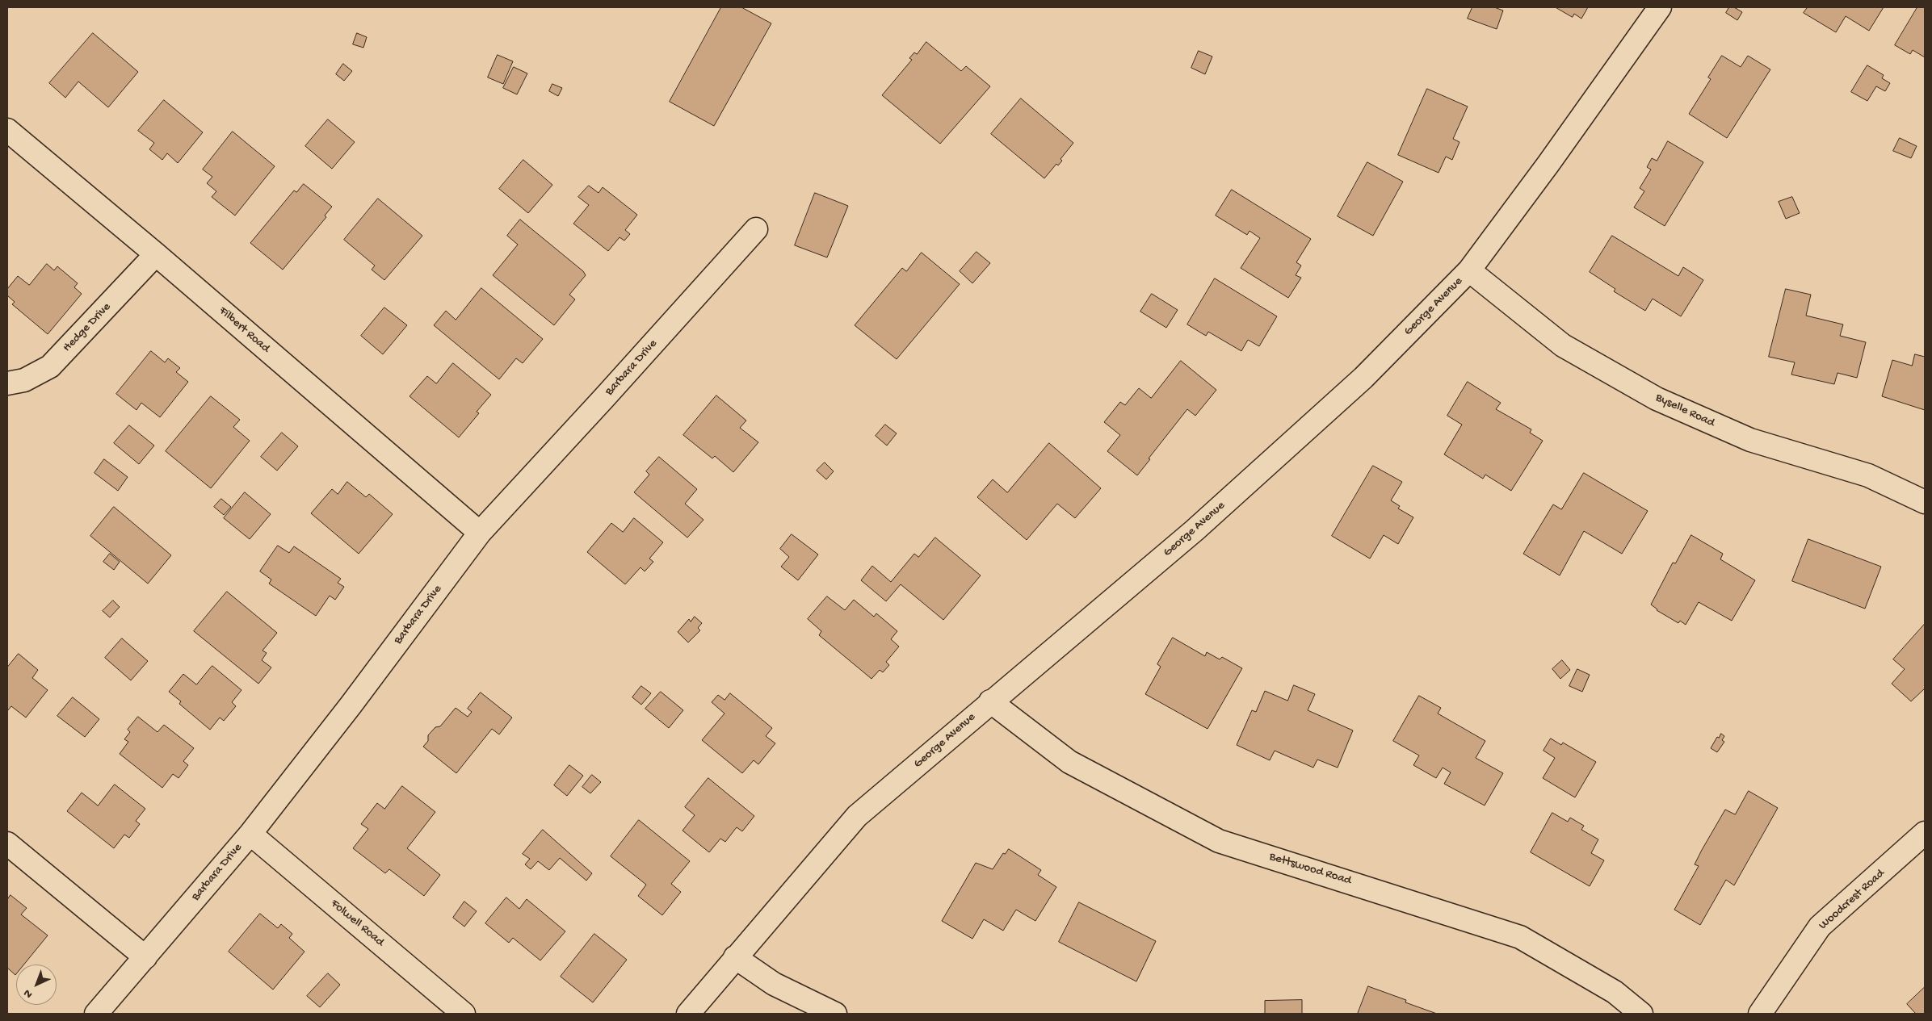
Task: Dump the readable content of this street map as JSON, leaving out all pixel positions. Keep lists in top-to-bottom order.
{
  "streets": {
    "street": [
      "George Avenue",
      "Hedge Drive",
      "Filbert Road",
      "Barbara Drive",
      "Byselle Road",
      "Bettswood Road",
      "Woodcrest Road",
      "Folwell Road"
    ]
  },
  "crossings": [
    ["George Avenue", "Byselle Road"],
    ["George Avenue", "Bettswood Road"],
    ["Hedge Drive", "Filbert Road"],
    ["Filbert Road", "Barbara Drive"],
    ["Barbara Drive", "Folwell Road"]
  ],
  "north": "bottom left"
}
